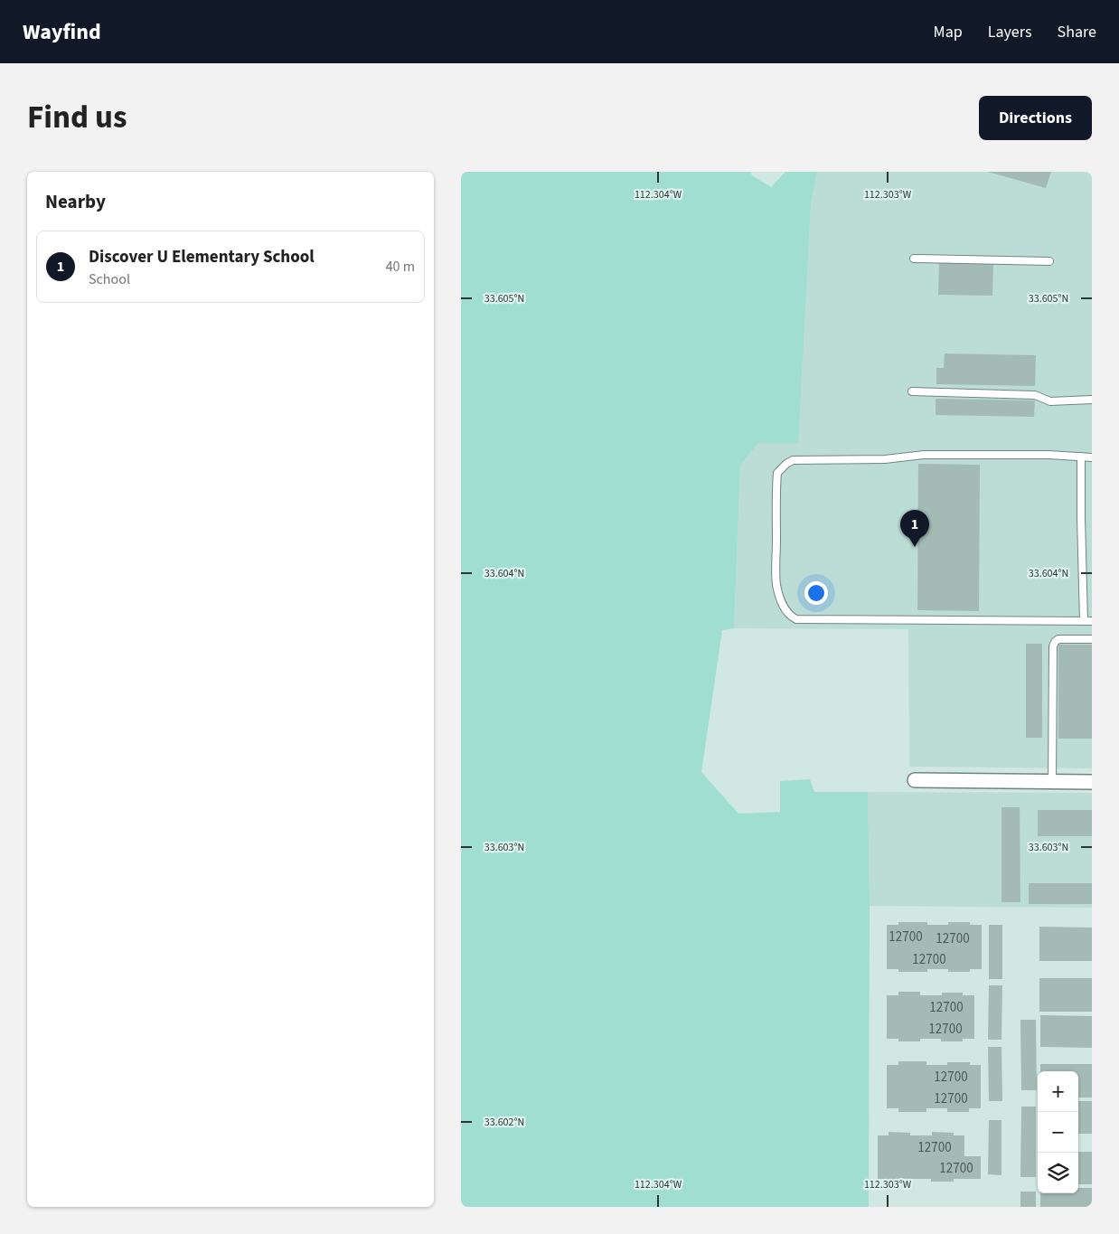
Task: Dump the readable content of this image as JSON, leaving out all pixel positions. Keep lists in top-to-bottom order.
{
  "house_numbers": [
    "12700",
    "12700",
    "12700",
    "12700",
    "12700",
    "12700",
    "12700",
    "12700",
    "12700"
  ],
  "page": {
    "header": "Wayfind",
    "nav": ["Map", "Layers", "Share"],
    "title": "Find us",
    "buttons": "Directions",
    "heading": "Nearby",
    "list": [
      {
        "mark": "1",
        "name": "Discover U Elementary School",
        "note": "School",
        "value": "40 m"
      }
    ],
    "pins": "1",
    "map_buttons": ["+", "−"]
  },
  "coordinates": [
    "112.304°W",
    "112.303°W",
    "33.605°N",
    "33.604°N",
    "33.603°N",
    "33.602°N"
  ]
}
